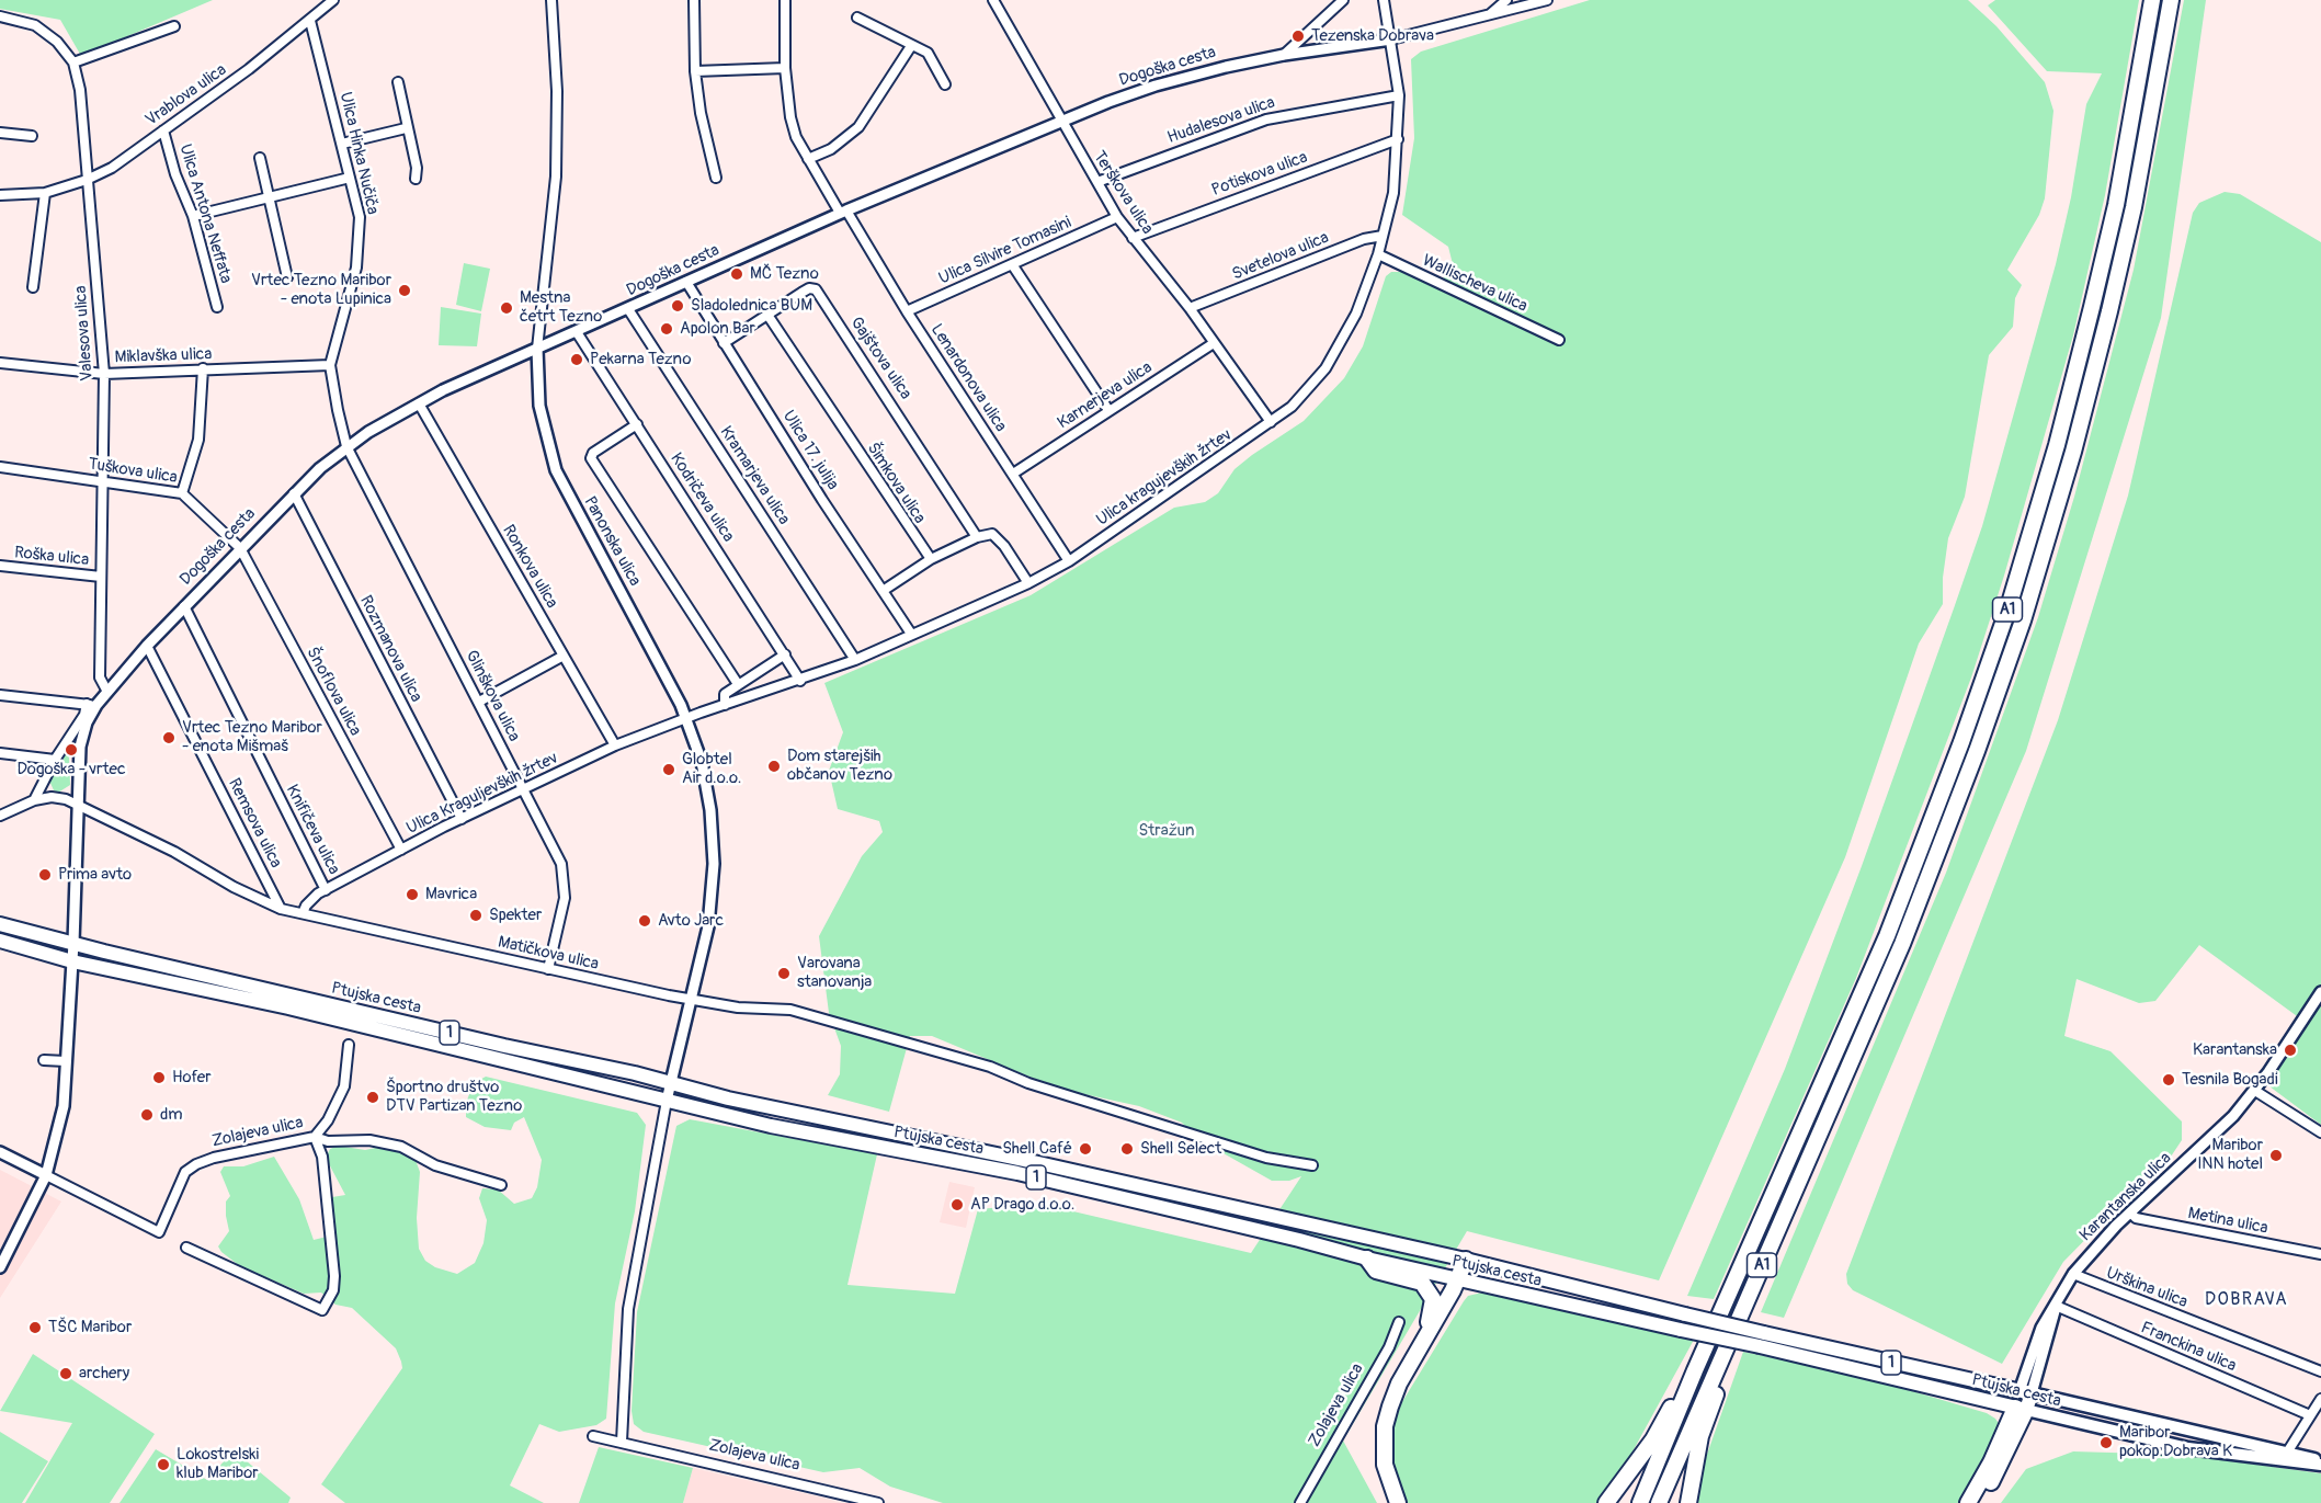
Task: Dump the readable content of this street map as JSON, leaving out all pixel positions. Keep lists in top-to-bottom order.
{
  "streets": {
    "highway": ["A1"],
    "main road": ["Ptujska cesta", "1"],
    "street": [
      "Dogoška cesta",
      "Vrablova ulica",
      "Hudalesova ulica",
      "Ulica Hinka Nučiča",
      "Potiskova ulica",
      "Terškova ulica",
      "Ulica Antona Neffata",
      "Ulica Silvire Tomasini",
      "Svetelova ulica",
      "Wallischeva ulica",
      "Valesova ulica",
      "Miklavška ulica",
      "Gajštova ulica",
      "Lenardonova ulica",
      "Karnerjeva ulica",
      "Ulica 17. julija",
      "Tuškova ulica",
      "Kramarjeva ulica",
      "Ulica kragujevških žrtev",
      "Šimkova ulica",
      "Kodričeva ulica",
      "Panonska ulica",
      "Roška ulica",
      "Ronkova ulica",
      "Rozmanova ulica",
      "Šnoflova ulica",
      "Glinškova ulica",
      "Ulica Kraguljevških žrtev",
      "Remsova ulica",
      "Knifičeva ulica",
      "Matičkova ulica",
      "Zolajeva ulica",
      "Karantanska ulica",
      "Metina ulica",
      "Urškina ulica",
      "Franckina ulica"
    ]
  },
  "crossings": [
    ["Dogoška cesta", "Ulica Hinka Nučiča"],
    ["Dogoška cesta", "Terškova ulica"],
    ["Dogoška cesta", "Valesova ulica"],
    ["Dogoška cesta", "Lenardonova ulica"],
    ["Dogoška cesta", "Ulica 17. julija"],
    ["Dogoška cesta", "Tuškova ulica"],
    ["Dogoška cesta", "Kramarjeva ulica"],
    ["Dogoška cesta", "Ulica kragujevških žrtev"],
    ["Dogoška cesta", "Kodričeva ulica"],
    ["Dogoška cesta", "Panonska ulica"],
    ["Dogoška cesta", "Ronkova ulica"],
    ["Dogoška cesta", "Rozmanova ulica"],
    ["Dogoška cesta", "Šnoflova ulica"],
    ["Dogoška cesta", "Glinškova ulica"],
    ["Dogoška cesta", "Remsova ulica"],
    ["Dogoška cesta", "Knifičeva ulica"],
    ["Dogoška cesta", "Matičkova ulica"],
    ["Dogoška cesta", "Ptujska cesta"],
    ["Vrablova ulica", "Ulica Hinka Nučiča"],
    ["Vrablova ulica", "Ulica Antona Neffata"],
    ["Vrablova ulica", "Valesova ulica"],
    ["Hudalesova ulica", "Terškova ulica"],
    ["Hudalesova ulica", "Ulica kragujevških žrtev"],
    ["Ulica Hinka Nučiča", "Miklavška ulica"],
    ["Ulica Hinka Nučiča", "Glinškova ulica"],
    ["Potiskova ulica", "Terškova ulica"],
    ["Potiskova ulica", "Ulica kragujevških žrtev"],
    ["Terškova ulica", "Ulica Silvire Tomasini"],
    ["Terškova ulica", "Svetelova ulica"],
    ["Terškova ulica", "Karnerjeva ulica"],
    ["Terškova ulica", "Ulica kragujevških žrtev"],
    ["Ulica Silvire Tomasini", "Lenardonova ulica"],
    ["Svetelova ulica", "Ulica kragujevških žrtev"],
    ["Wallischeva ulica", "Ulica kragujevških žrtev"],
    ["Valesova ulica", "Miklavška ulica"],
    ["Valesova ulica", "Tuškova ulica"],
    ["Valesova ulica", "Roška ulica"],
    ["Gajštova ulica", "Ulica 17. julija"],
    ["Gajštova ulica", "Šimkova ulica"],
    ["Lenardonova ulica", "Karnerjeva ulica"],
    ["Lenardonova ulica", "Ulica kragujevških žrtev"],
    ["Ulica 17. julija", "Ulica kragujevških žrtev"],
    ["Tuškova ulica", "Šnoflova ulica"],
    ["Kramarjeva ulica", "Ulica kragujevških žrtev"],
    ["Ulica kragujevških žrtev", "Kodričeva ulica"],
    ["Ulica kragujevških žrtev", "Panonska ulica"],
    ["Ulica kragujevških žrtev", "Ulica Kraguljevških žrtev"],
    ["Panonska ulica", "Ulica Kraguljevških žrtev"],
    ["Panonska ulica", "Matičkova ulica"],
    ["Panonska ulica", "Ptujska cesta"],
    ["Ronkova ulica", "Ulica Kraguljevških žrtev"],
    ["Rozmanova ulica", "Ulica Kraguljevških žrtev"],
    ["Šnoflova ulica", "Ulica Kraguljevških žrtev"],
    ["Glinškova ulica", "Ulica Kraguljevških žrtev"],
    ["Glinškova ulica", "Matičkova ulica"],
    ["Ulica Kraguljevških žrtev", "Knifičeva ulica"],
    ["Ulica Kraguljevških žrtev", "Matičkova ulica"],
    ["Remsova ulica", "Matičkova ulica"],
    ["Ptujska cesta", "Karantanska ulica"],
    ["Karantanska ulica", "Metina ulica"],
    ["Karantanska ulica", "Urškina ulica"],
    ["Karantanska ulica", "Franckina ulica"]
  ],
  "districts": ["DOBRAVA"],
  "parks": ["Stražun"],
  "places": [
    "Tezenska Dobrava",
    "MČ Tezno",
    "Vrtec Tezno Maribor - enota Lupinica",
    "Sladolednica BUM",
    "Mestna četrt Tezno",
    "Apolon Bar",
    "Pekarna Tezno",
    "Vrtec Tezno Maribor - enota Mišmaš",
    "Dogoška - vrtec",
    "Dom starejših občanov Tezno",
    "Globtel Air d.o.o.",
    "Prima avto",
    "Mavrica",
    "Spekter",
    "Avto Jarc",
    "Varovana stanovanja",
    "Karantanska",
    "Hofer",
    "Tesnila Bogadi",
    "Športno društvo DTV Partizan Tezno",
    "dm",
    "Shell Café",
    "Shell Select",
    "Maribor INN hotel",
    "AP Drago d.o.o.",
    "TŠC Maribor",
    "archery",
    "Maribor pokop.Dobrava K",
    "Lokostrelski klub Maribor"
  ]
}
